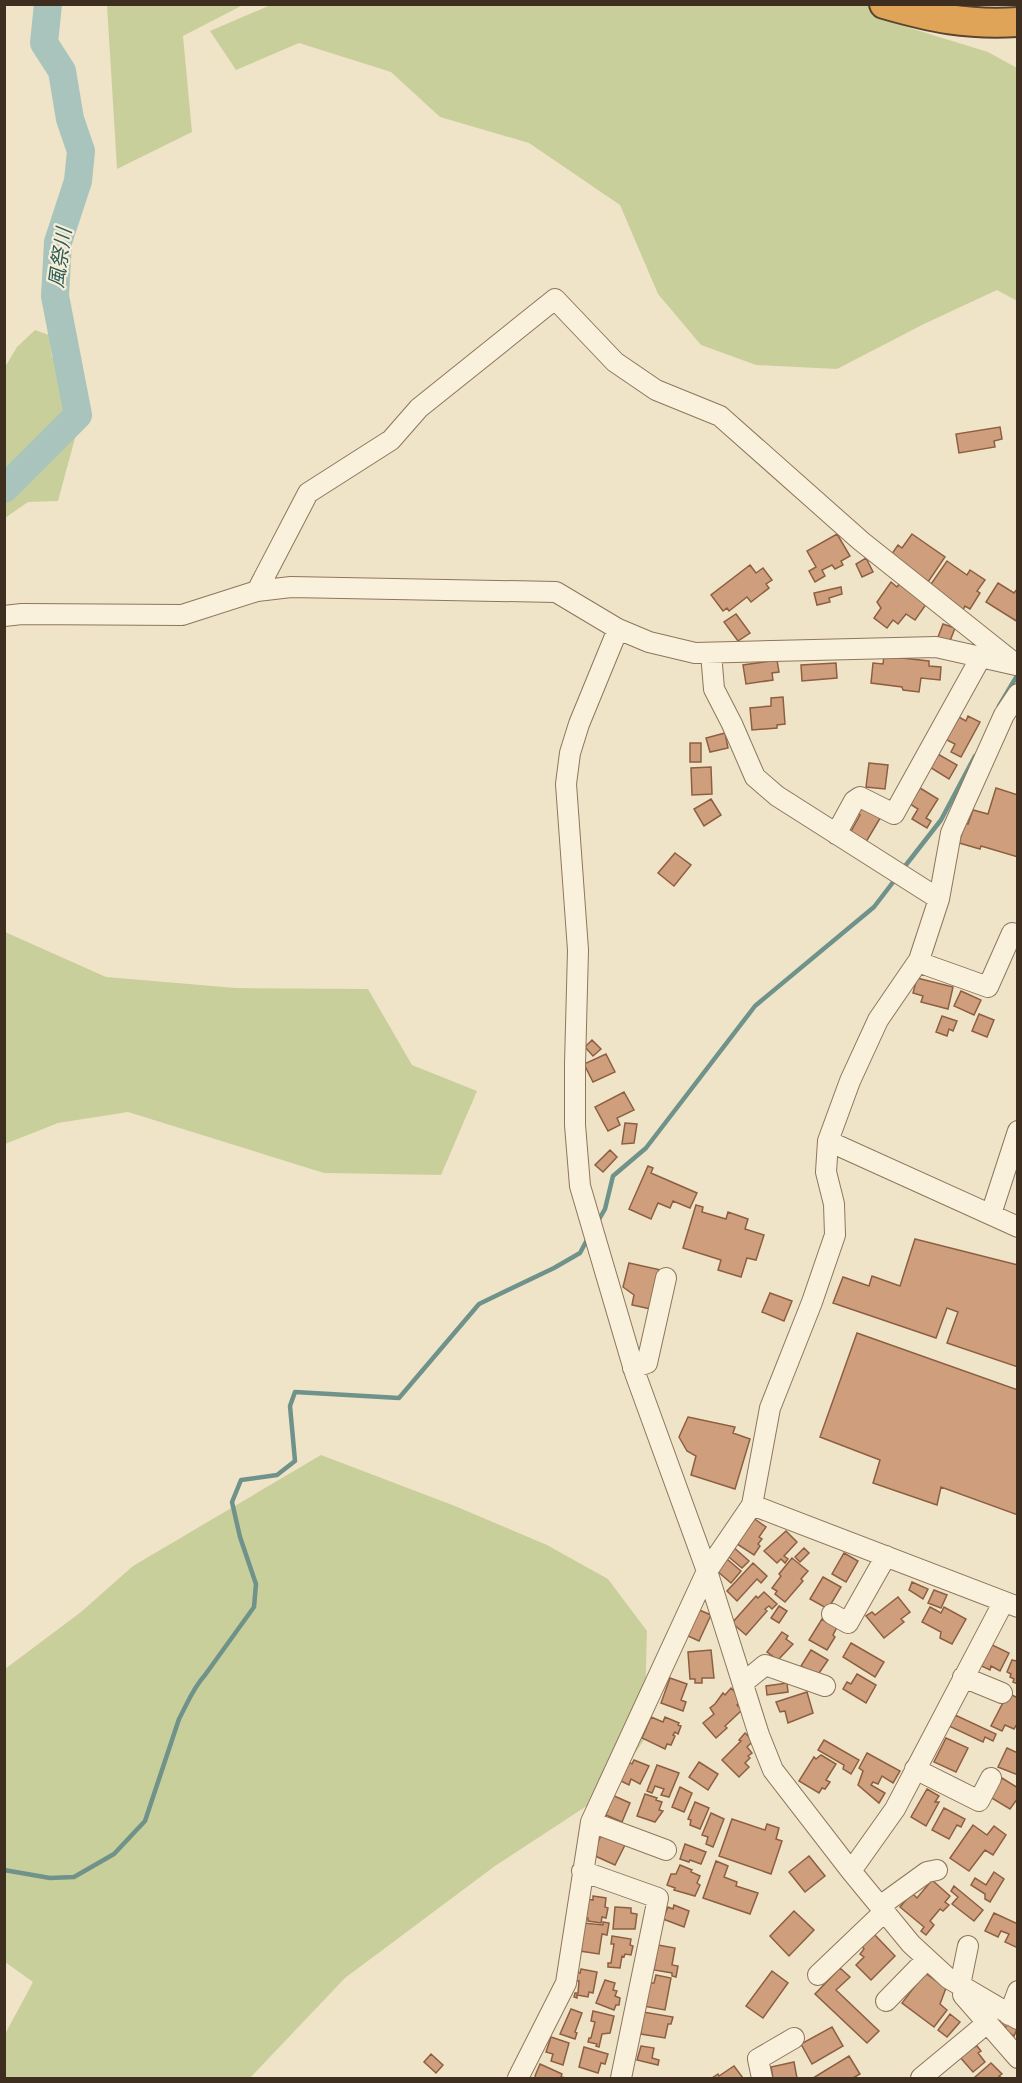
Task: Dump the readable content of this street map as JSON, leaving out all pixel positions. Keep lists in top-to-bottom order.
{
  "water": ["風祭川"]
}
